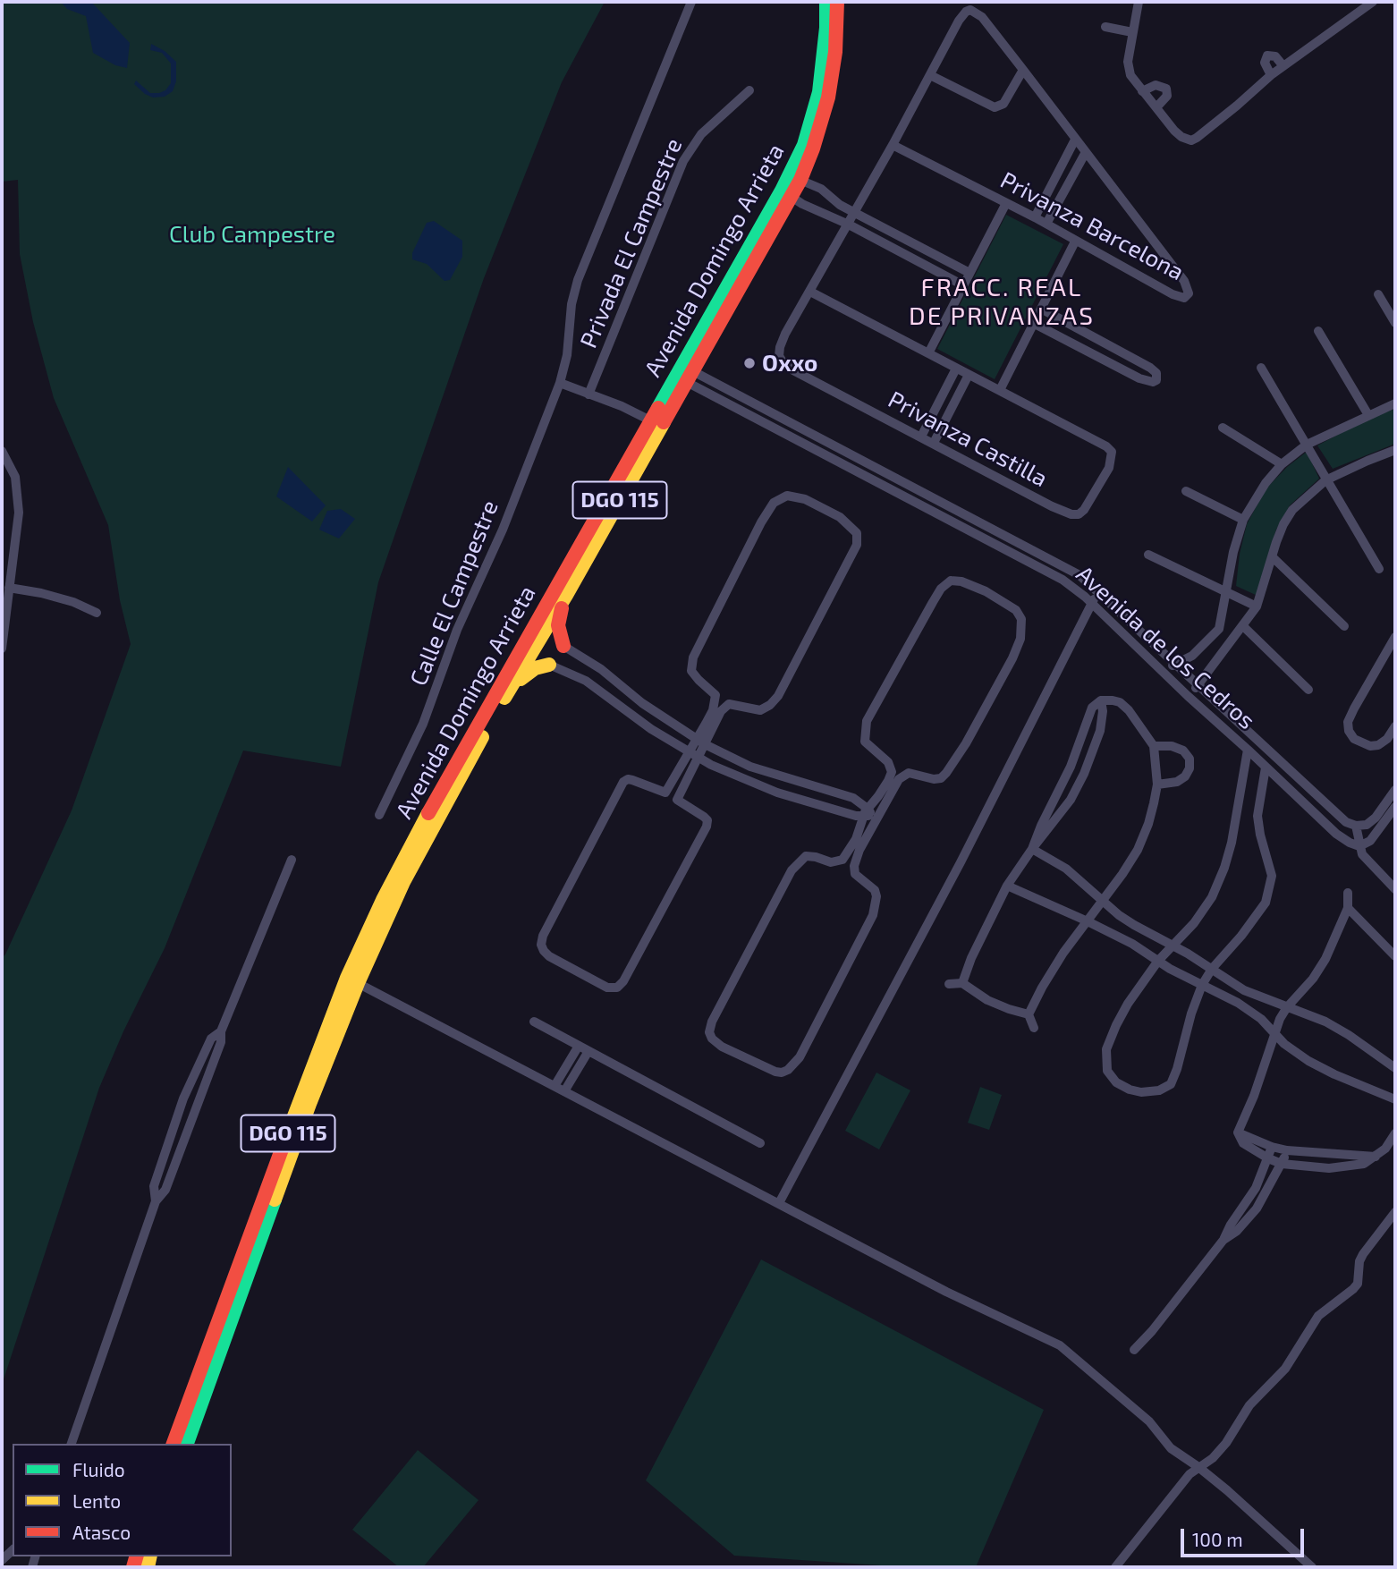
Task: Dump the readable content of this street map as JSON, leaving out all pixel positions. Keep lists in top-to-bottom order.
{
  "streets": {
    "main road": ["Avenida Domingo Arrieta", "DGO 115"],
    "street": [
      "Privanza Barcelona",
      "Privada El Campestre",
      "Privanza Castilla",
      "Calle El Campestre",
      "Avenida de los Cedros"
    ]
  },
  "crossings": [
    ["Privanza Barcelona", "Privanza Castilla"],
    ["Avenida Domingo Arrieta", "Avenida de los Cedros"]
  ],
  "districts": ["FRACC. REAL DE PRIVANZAS"],
  "parks": ["Club Campestre"],
  "places": ["Oxxo"],
  "legend": ["Fluido", "Lento", "Atasco"],
  "scale_bar": "100 m"
}
